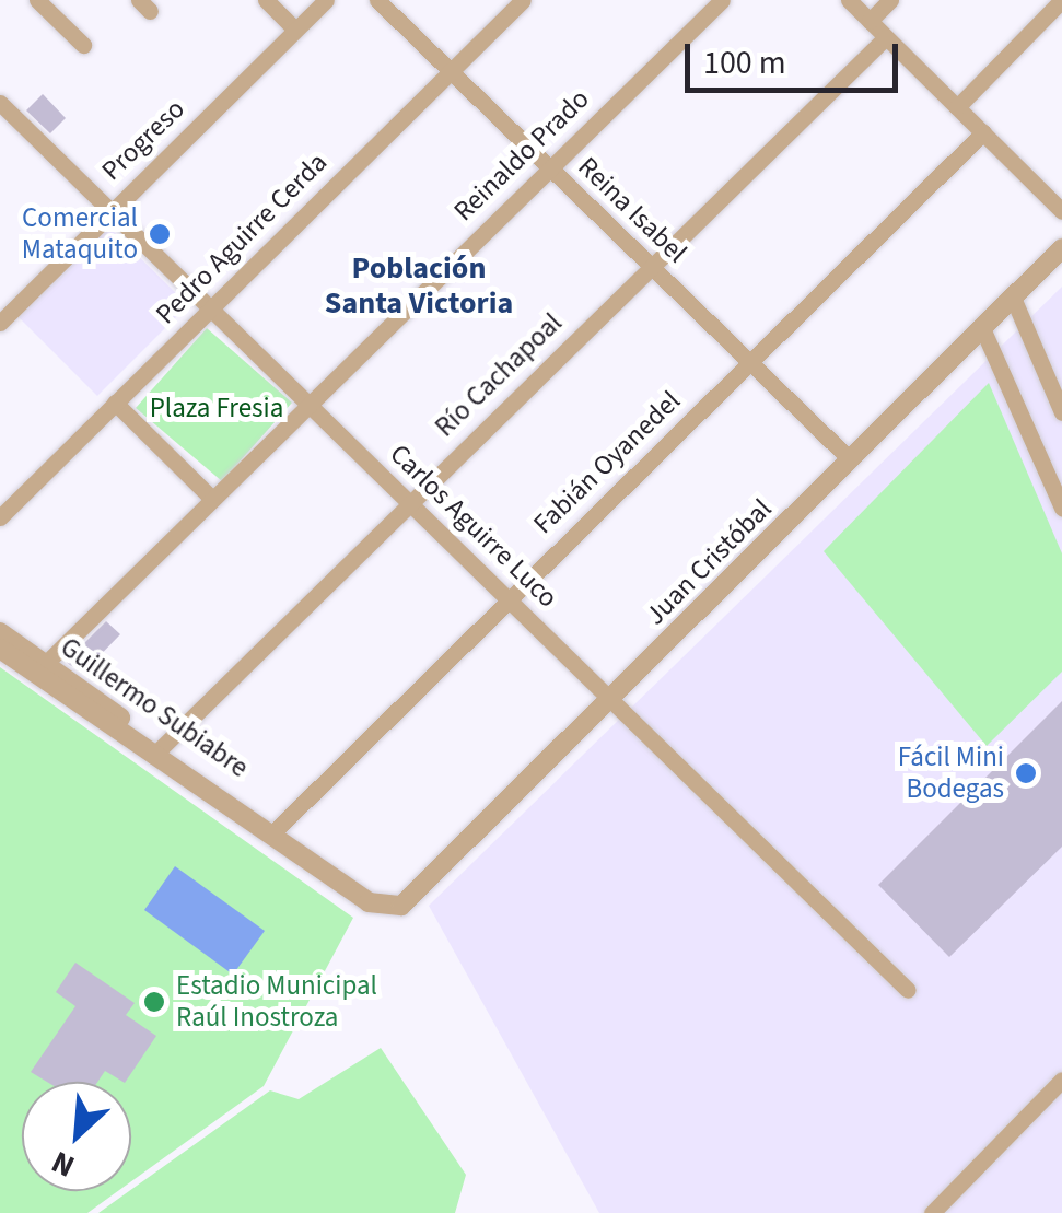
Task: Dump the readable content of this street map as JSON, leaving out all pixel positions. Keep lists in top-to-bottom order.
{
  "streets": {
    "street": [
      "Progreso",
      "Reinaldo Prado",
      "Reina Isabel",
      "Pedro Aguirre Cerda",
      "Río Cachapoal",
      "Fabián Oyanedel",
      "Carlos Aguirre Luco",
      "Juan Cristóbal",
      "Guillermo Subiabre"
    ]
  },
  "crossings": [
    ["Progreso", "Carlos Aguirre Luco"],
    ["Reinaldo Prado", "Reina Isabel"],
    ["Reinaldo Prado", "Carlos Aguirre Luco"],
    ["Reinaldo Prado", "Guillermo Subiabre"],
    ["Reina Isabel", "Pedro Aguirre Cerda"],
    ["Reina Isabel", "Río Cachapoal"],
    ["Reina Isabel", "Fabián Oyanedel"],
    ["Reina Isabel", "Juan Cristóbal"],
    ["Pedro Aguirre Cerda", "Carlos Aguirre Luco"],
    ["Río Cachapoal", "Carlos Aguirre Luco"],
    ["Río Cachapoal", "Guillermo Subiabre"],
    ["Fabián Oyanedel", "Carlos Aguirre Luco"],
    ["Fabián Oyanedel", "Guillermo Subiabre"],
    ["Carlos Aguirre Luco", "Juan Cristóbal"],
    ["Juan Cristóbal", "Guillermo Subiabre"]
  ],
  "districts": ["Población Santa Victoria"],
  "parks": ["Plaza Fresia"],
  "places": ["Comercial Mataquito", "Fácil Mini Bodegas", "Estadio Municipal Raúl Inostroza"],
  "scale_bar": "100 m",
  "north": "bottom left"
}
